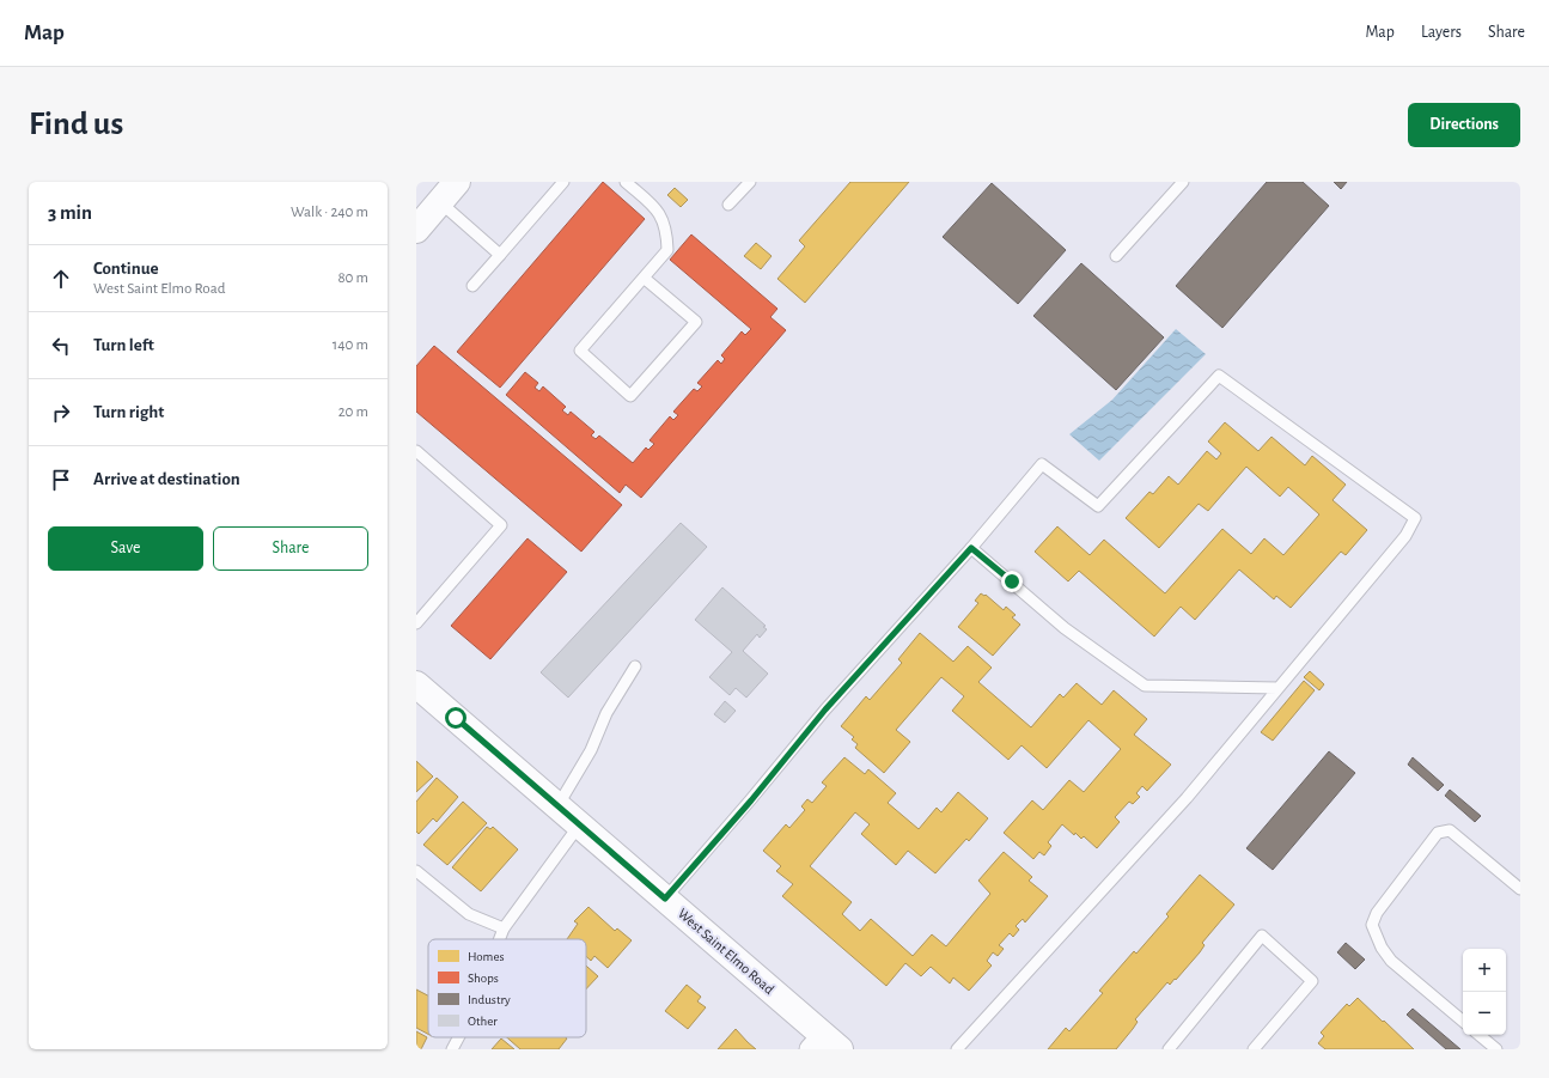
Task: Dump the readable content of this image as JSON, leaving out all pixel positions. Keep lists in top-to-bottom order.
{
  "streets": {
    "street": ["West Saint Elmo Road"]
  },
  "legend": [
    "Homes",
    "Shops",
    "Industry",
    "Other"
  ],
  "page": {
    "header": "Map",
    "nav": ["Map", "Layers", "Share"],
    "buttons": [
      "Directions",
      ["Save", "Share"]
    ],
    "title": "Find us",
    "heading": ["3 min", "Walk · 240 m"],
    "list": [
      ["Continue", "West Saint Elmo Road", "80 m"],
      ["Turn left", "140 m"],
      ["Turn right", "20 m"],
      "Arrive at destination"
    ],
    "map_buttons": ["+", "−"]
  }
}
